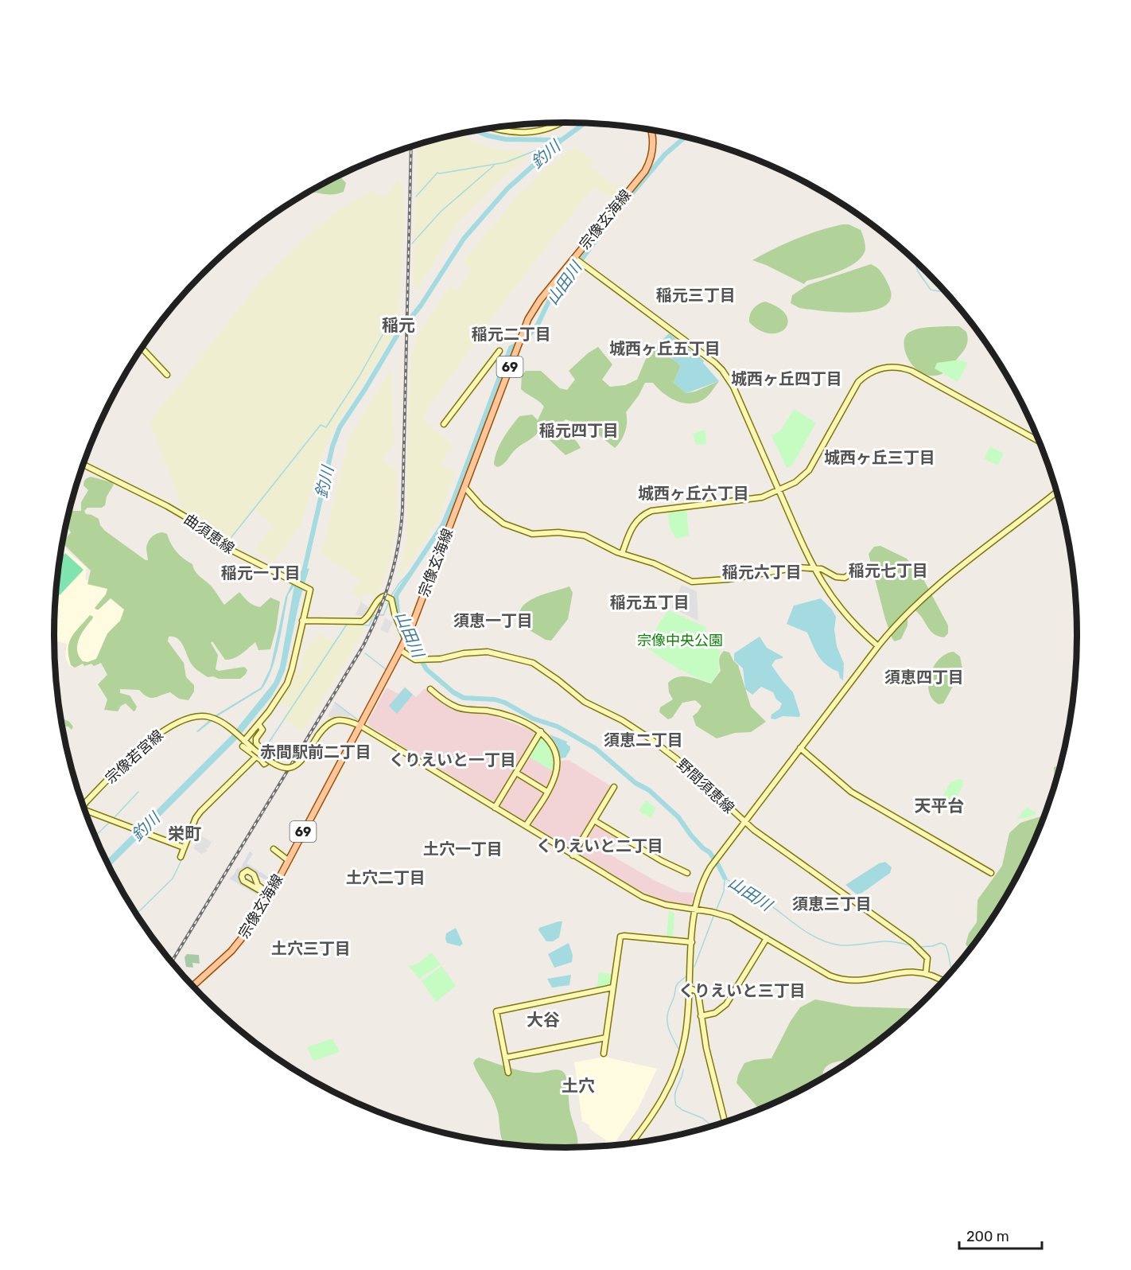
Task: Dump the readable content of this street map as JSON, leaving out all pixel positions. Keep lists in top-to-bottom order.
{
  "streets": {
    "main road": ["宗像玄海線", "69"],
    "street": ["曲須恵線", "宗像若宮線", "野間須恵線"]
  },
  "crossings": [
    ["宗像玄海線", "宗像若宮線"],
    ["宗像玄海線", "野間須恵線"]
  ],
  "districts": [
    "稲元三丁目",
    "稲元",
    "稲元二丁目",
    "城西ヶ丘五丁目",
    "城西ヶ丘四丁目",
    "稲元四丁目",
    "城西ヶ丘三丁目",
    "城西ヶ丘六丁目",
    "稲元七丁目",
    "稲元六丁目",
    "稲元一丁目",
    "稲元五丁目",
    "須恵一丁目",
    "須恵四丁目",
    "須恵二丁目",
    "赤間駅前二丁目",
    "くりえいと一丁目",
    "天平台",
    "栄町",
    "くりえいと二丁目",
    "土穴一丁目",
    "土穴二丁目",
    "須恵三丁目",
    "土穴三丁目",
    "くりえいと三丁目",
    "大谷",
    "土穴"
  ],
  "water": ["釣川", "山田川"],
  "parks": ["宗像中央公園"],
  "scale_bar": "200 m"
}
